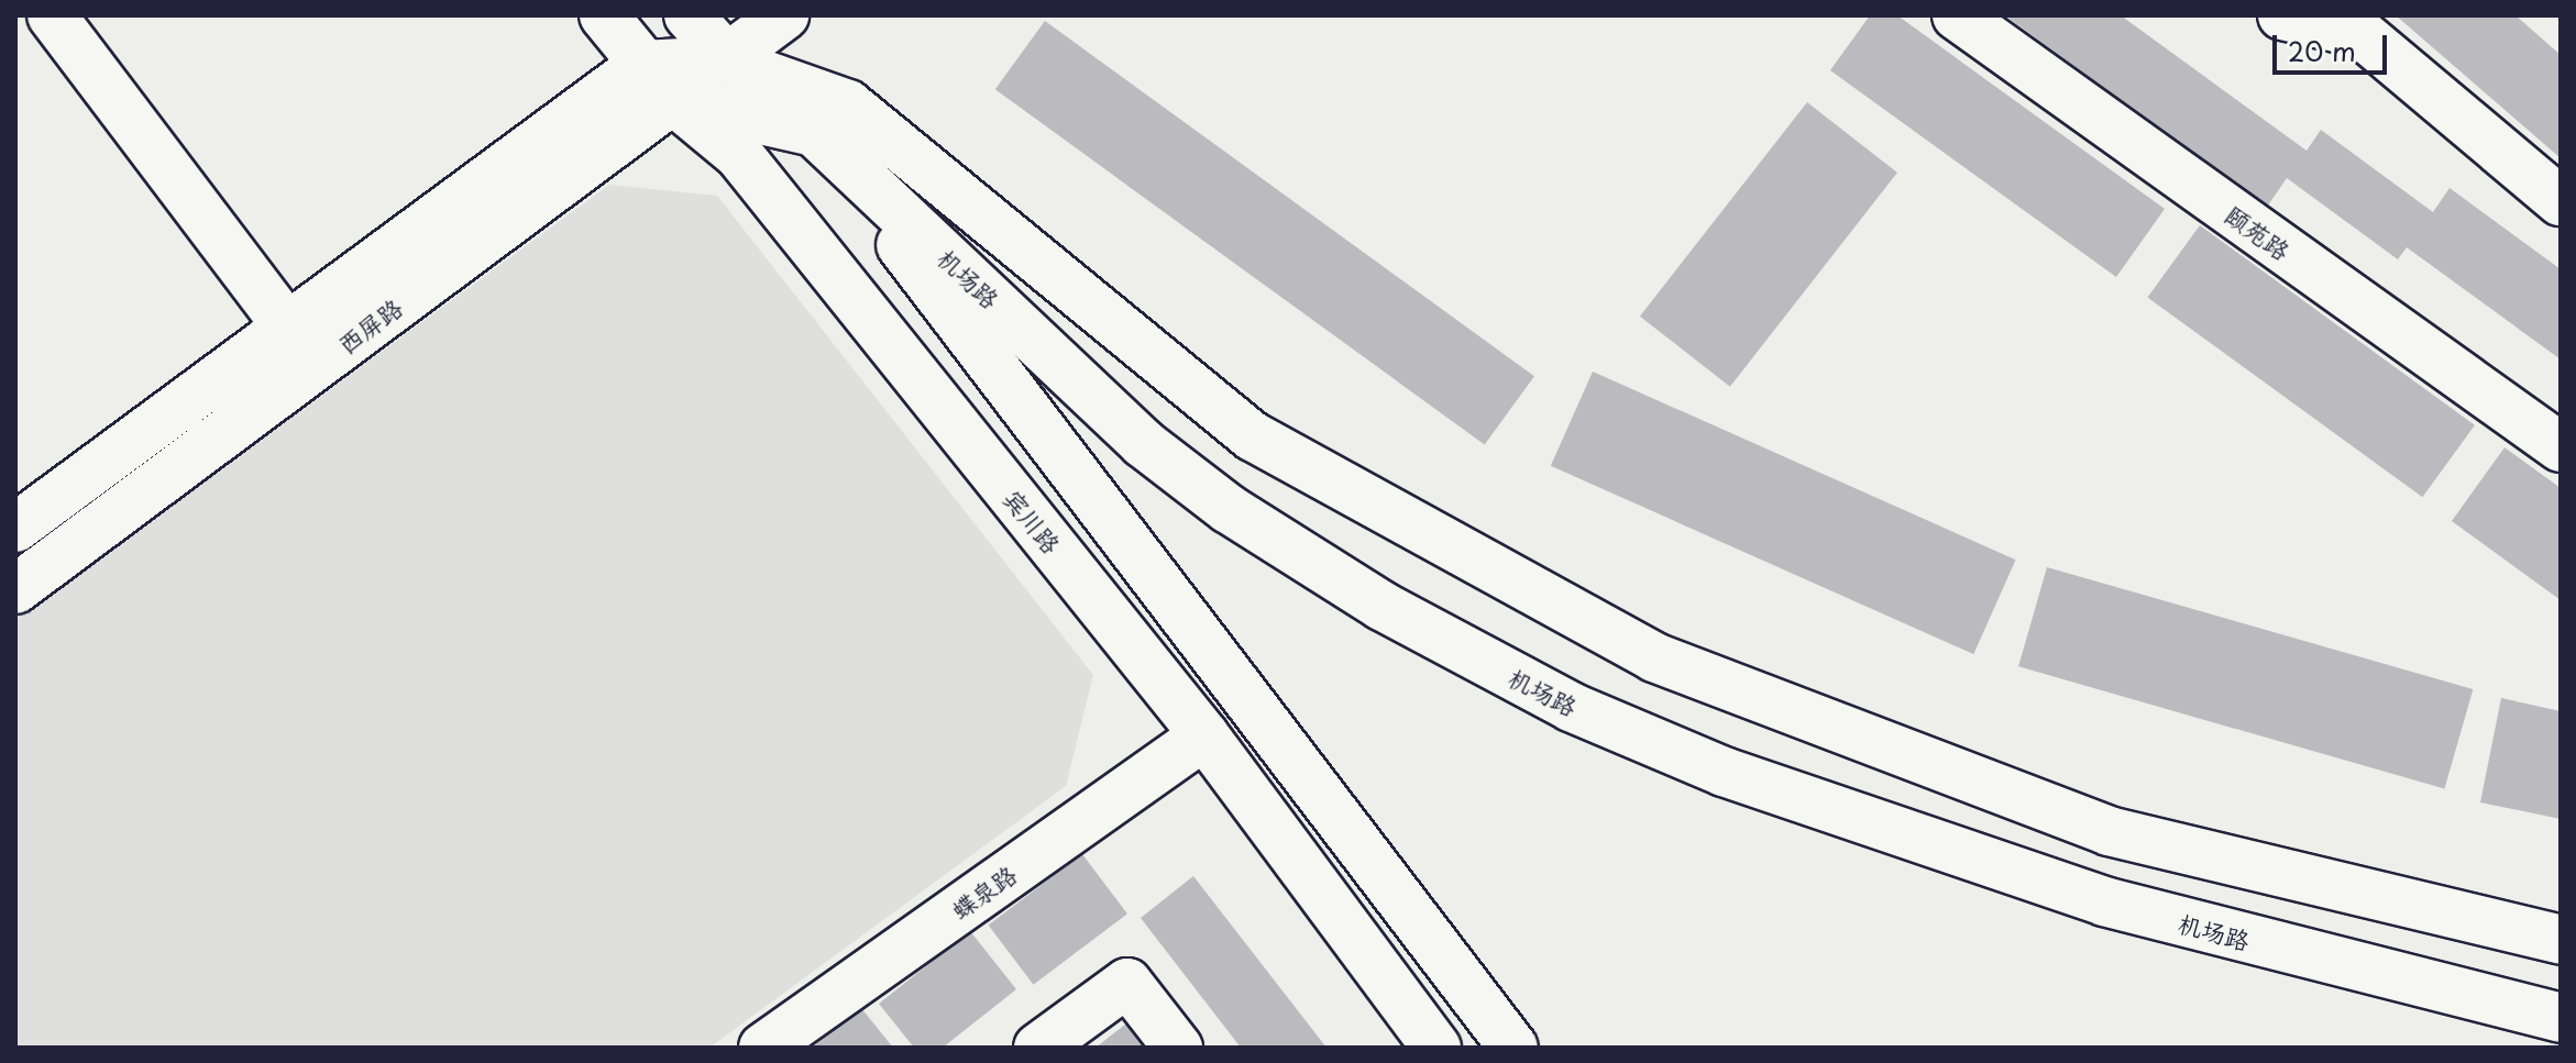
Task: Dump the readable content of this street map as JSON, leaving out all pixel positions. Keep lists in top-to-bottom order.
{
  "streets": {
    "main road": [
      "颐苑路",
      "机场路",
      "西屏路",
      "宾川路",
      "蝶泉路"
    ]
  },
  "crossings": [
    ["西屏路", "宾川路"],
    ["宾川路", "蝶泉路"]
  ],
  "scale_bar": "20 m"
}
